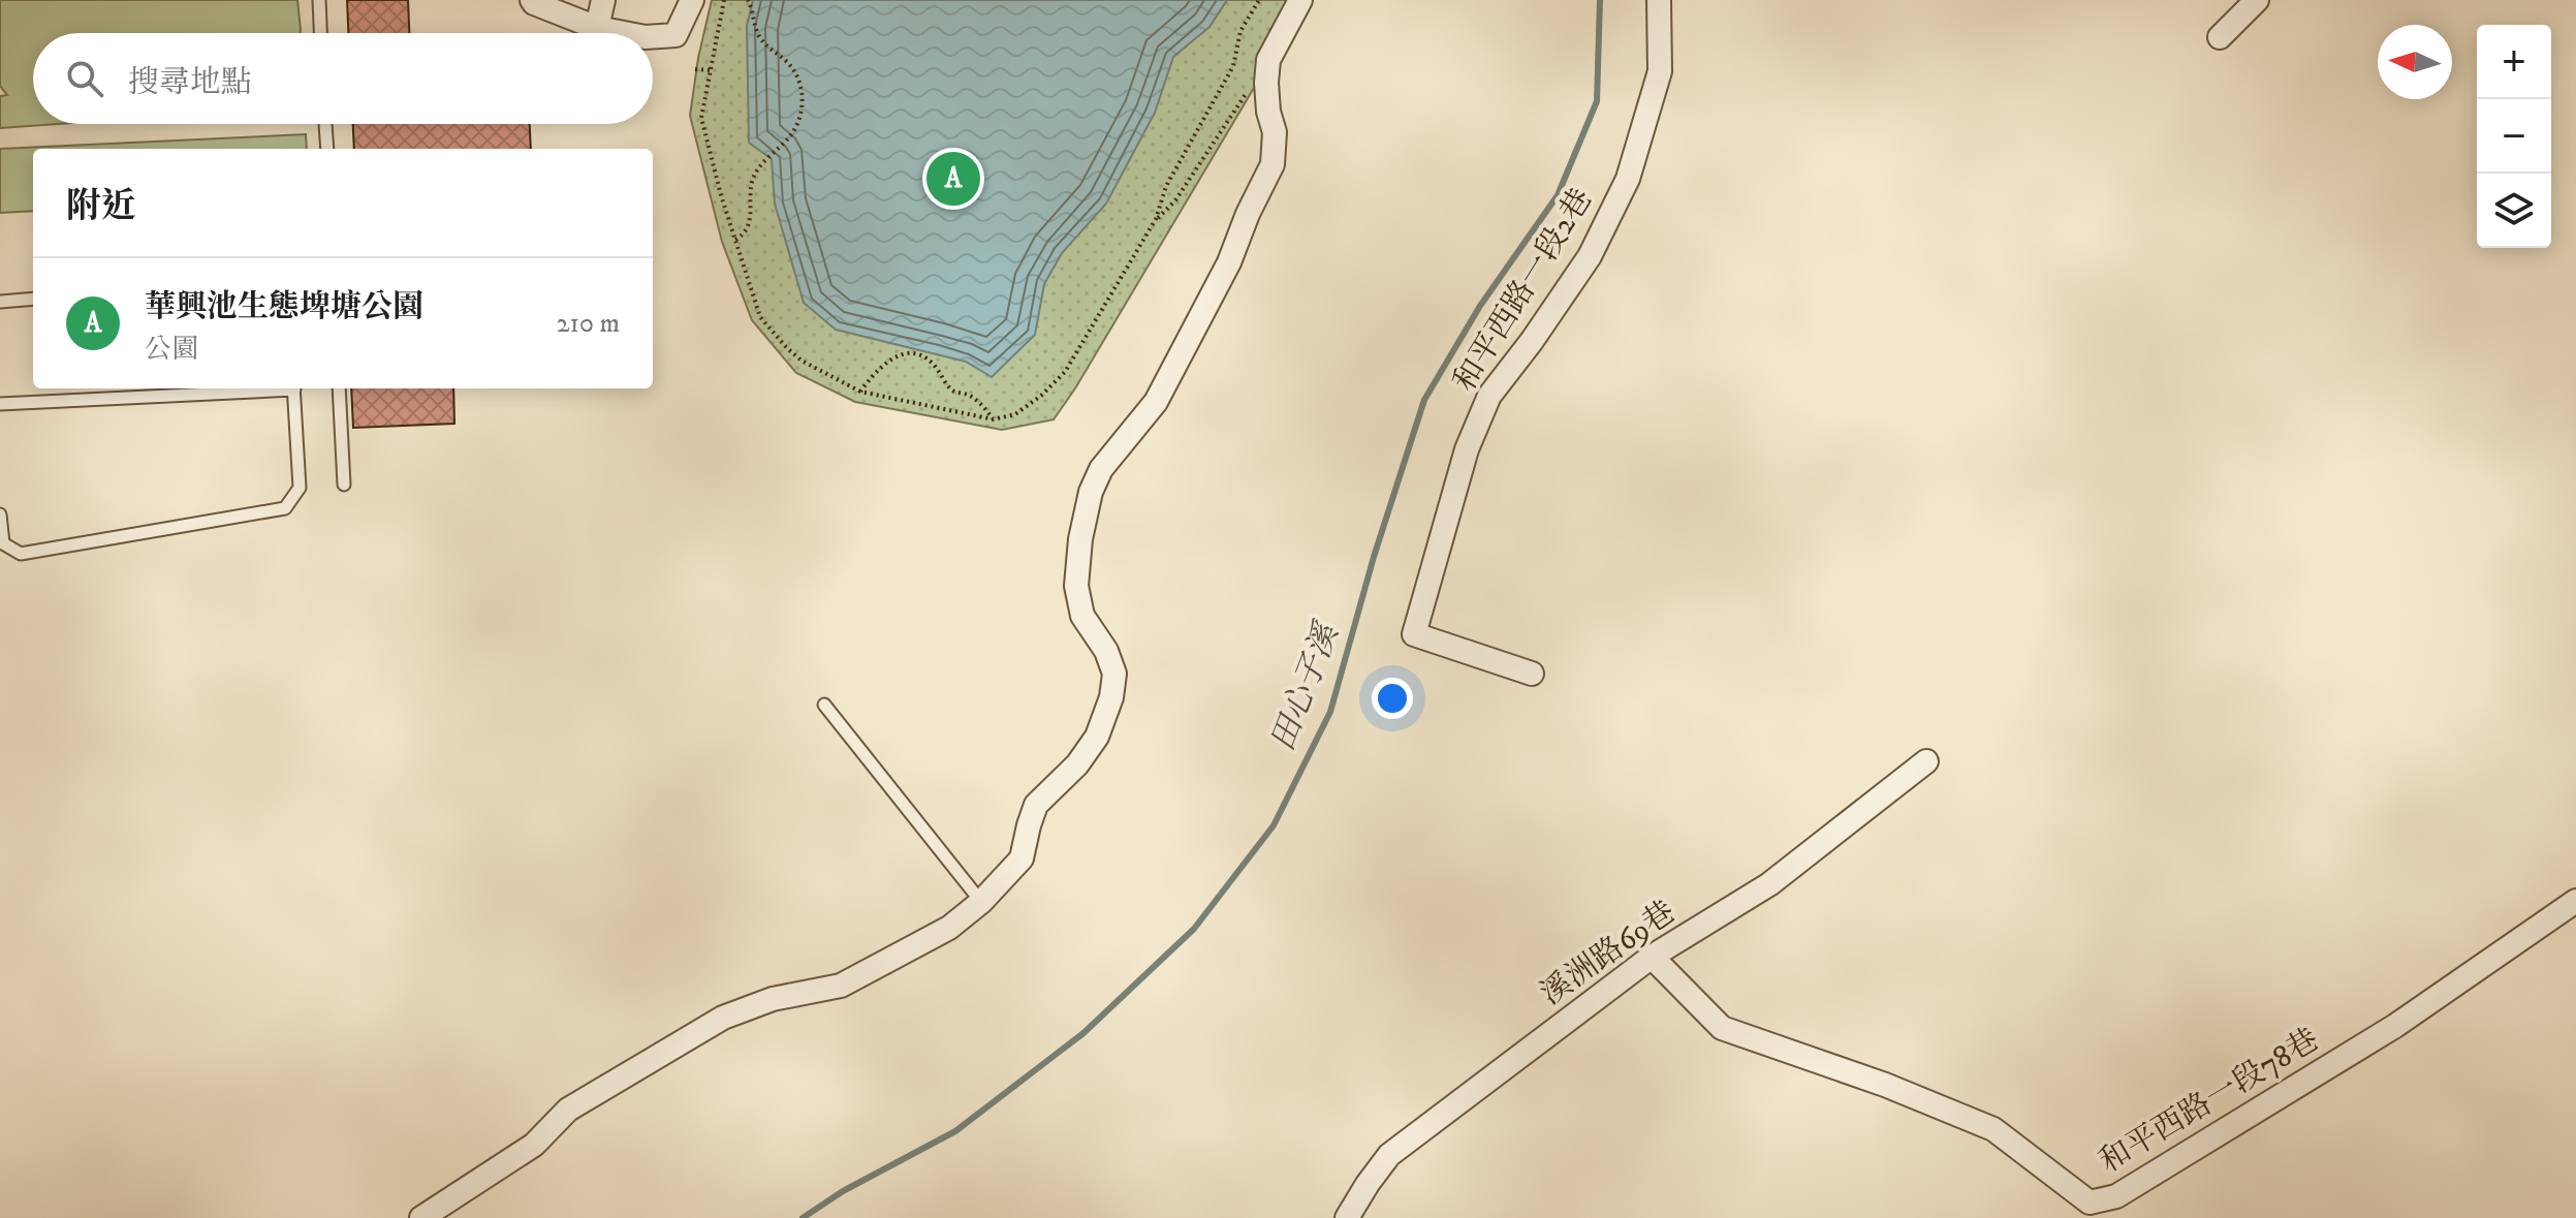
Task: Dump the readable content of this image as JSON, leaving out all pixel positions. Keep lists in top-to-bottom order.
{
  "streets": {
    "street": ["和平西路一段2巷", "溪洲路69巷", "和平西路一段78巷"]
  },
  "crossings": [
    ["溪洲路69巷", "和平西路一段78巷"]
  ],
  "water": ["田心子溪"],
  "north": "left",
  "page": {
    "map_buttons": ["+", "−"],
    "search": "搜尋地點",
    "pins": "A",
    "heading": "附近",
    "list": [
      {
        "mark": "A",
        "name": "華興池生態埤塘公園",
        "note": "公園",
        "value": "210 m"
      }
    ]
  }
}
